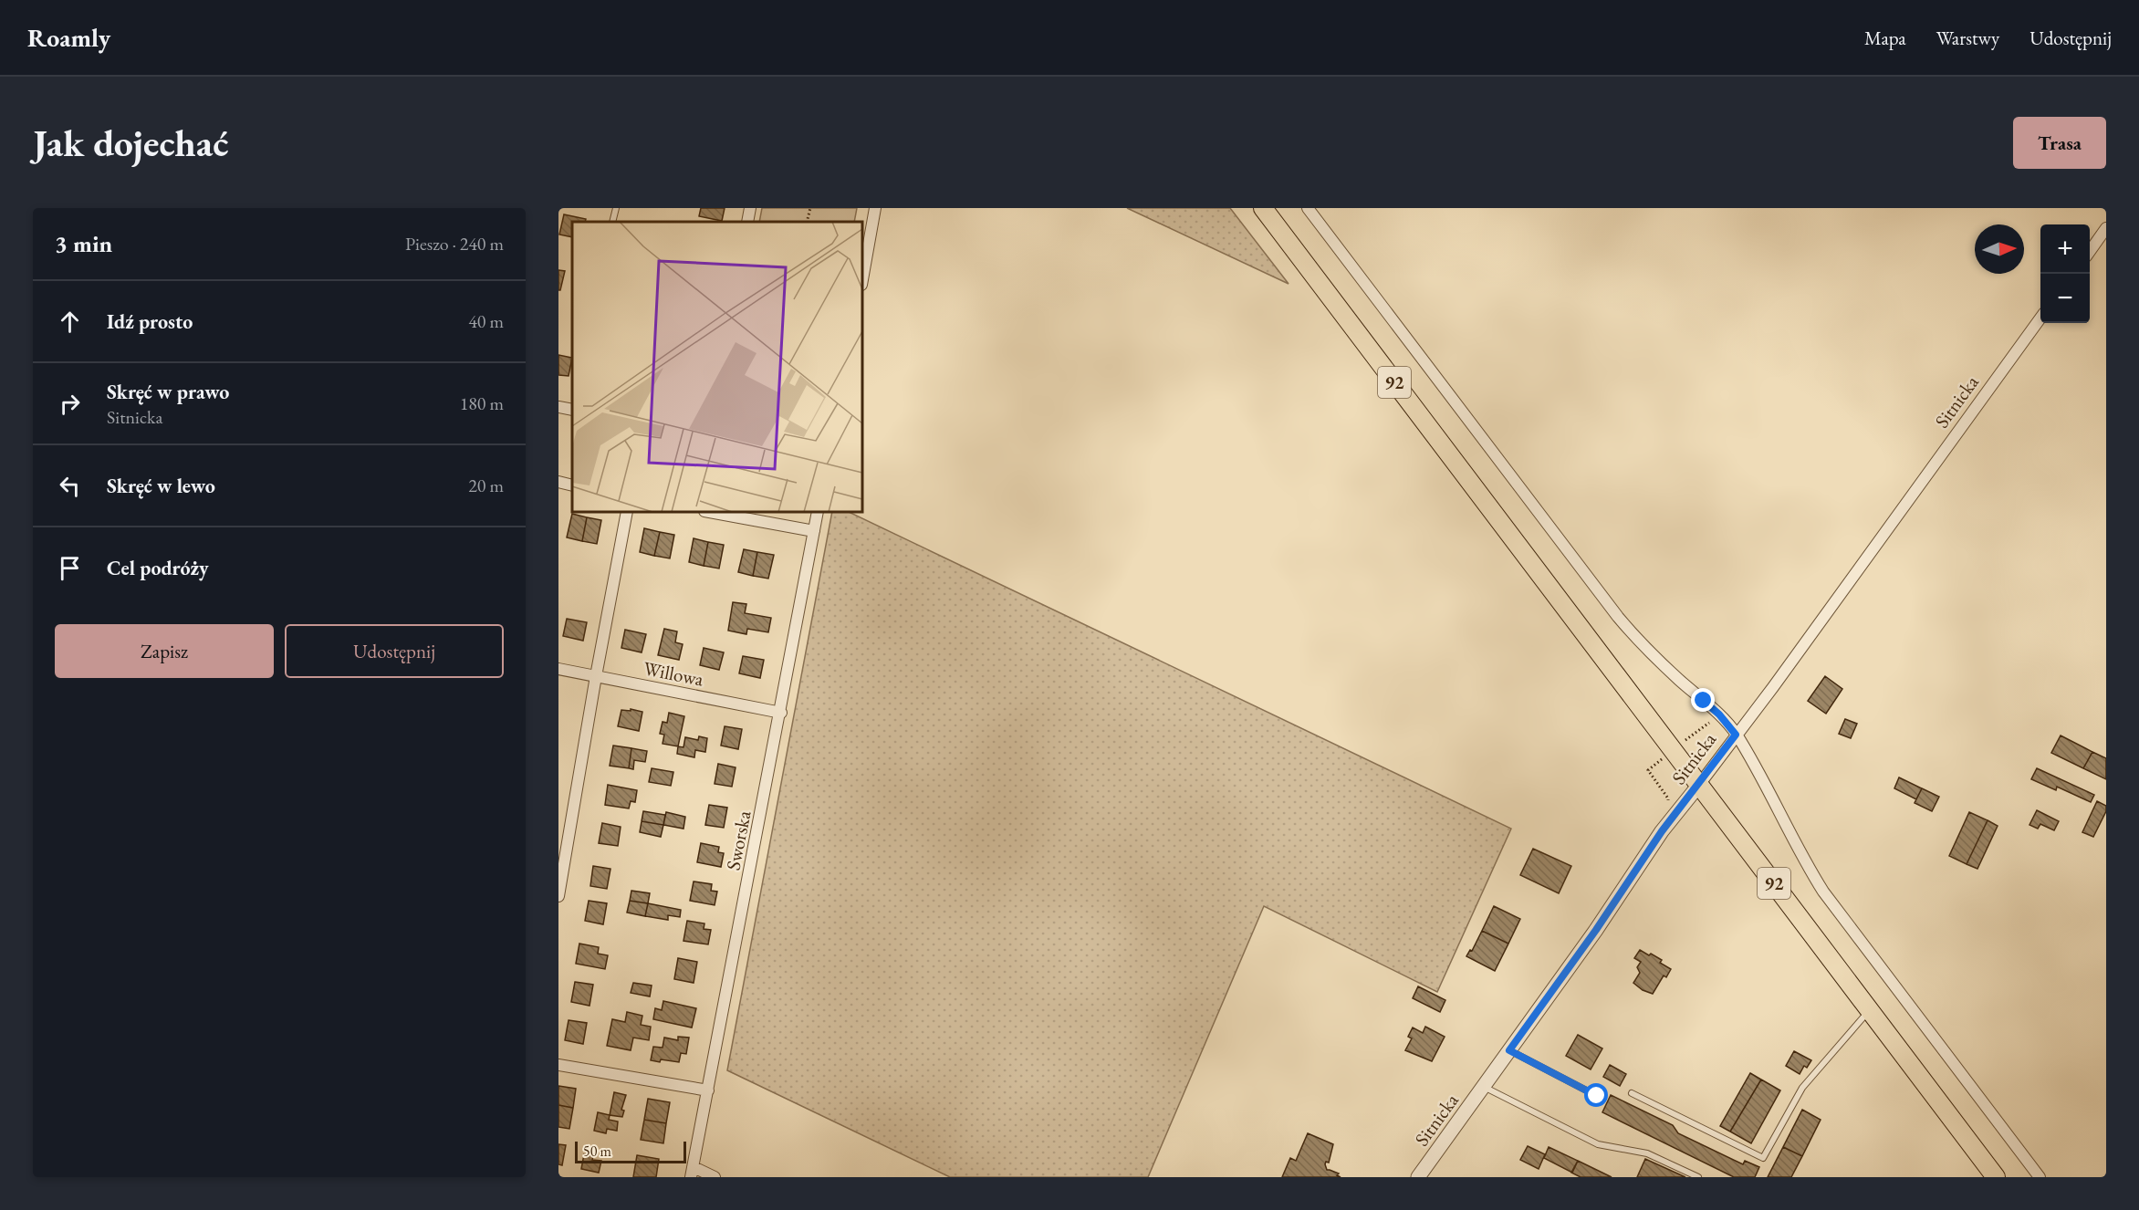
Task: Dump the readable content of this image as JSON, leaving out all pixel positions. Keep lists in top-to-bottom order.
{
  "streets": {
    "main road": ["92"],
    "street": ["Sitnicka", "Willowa", "Sworska"]
  },
  "crossings": [
    ["92", "Sitnicka"],
    ["Willowa", "Sworska"]
  ],
  "scale_bar": "50 m",
  "north": "right",
  "page": {
    "header": "Roamly",
    "nav": ["Mapa", "Warstwy", "Udostępnij"],
    "buttons": [
      "Trasa",
      ["Zapisz", "Udostępnij"]
    ],
    "title": "Jak dojechać",
    "heading": ["3 min", "Pieszo · 240 m"],
    "map_buttons": ["+", "−"],
    "list": [
      ["Idź prosto", "40 m"],
      ["Skręć w prawo", "Sitnicka", "180 m"],
      ["Skręć w lewo", "20 m"],
      "Cel podróży"
    ],
    "scale": "50 m"
  }
}
